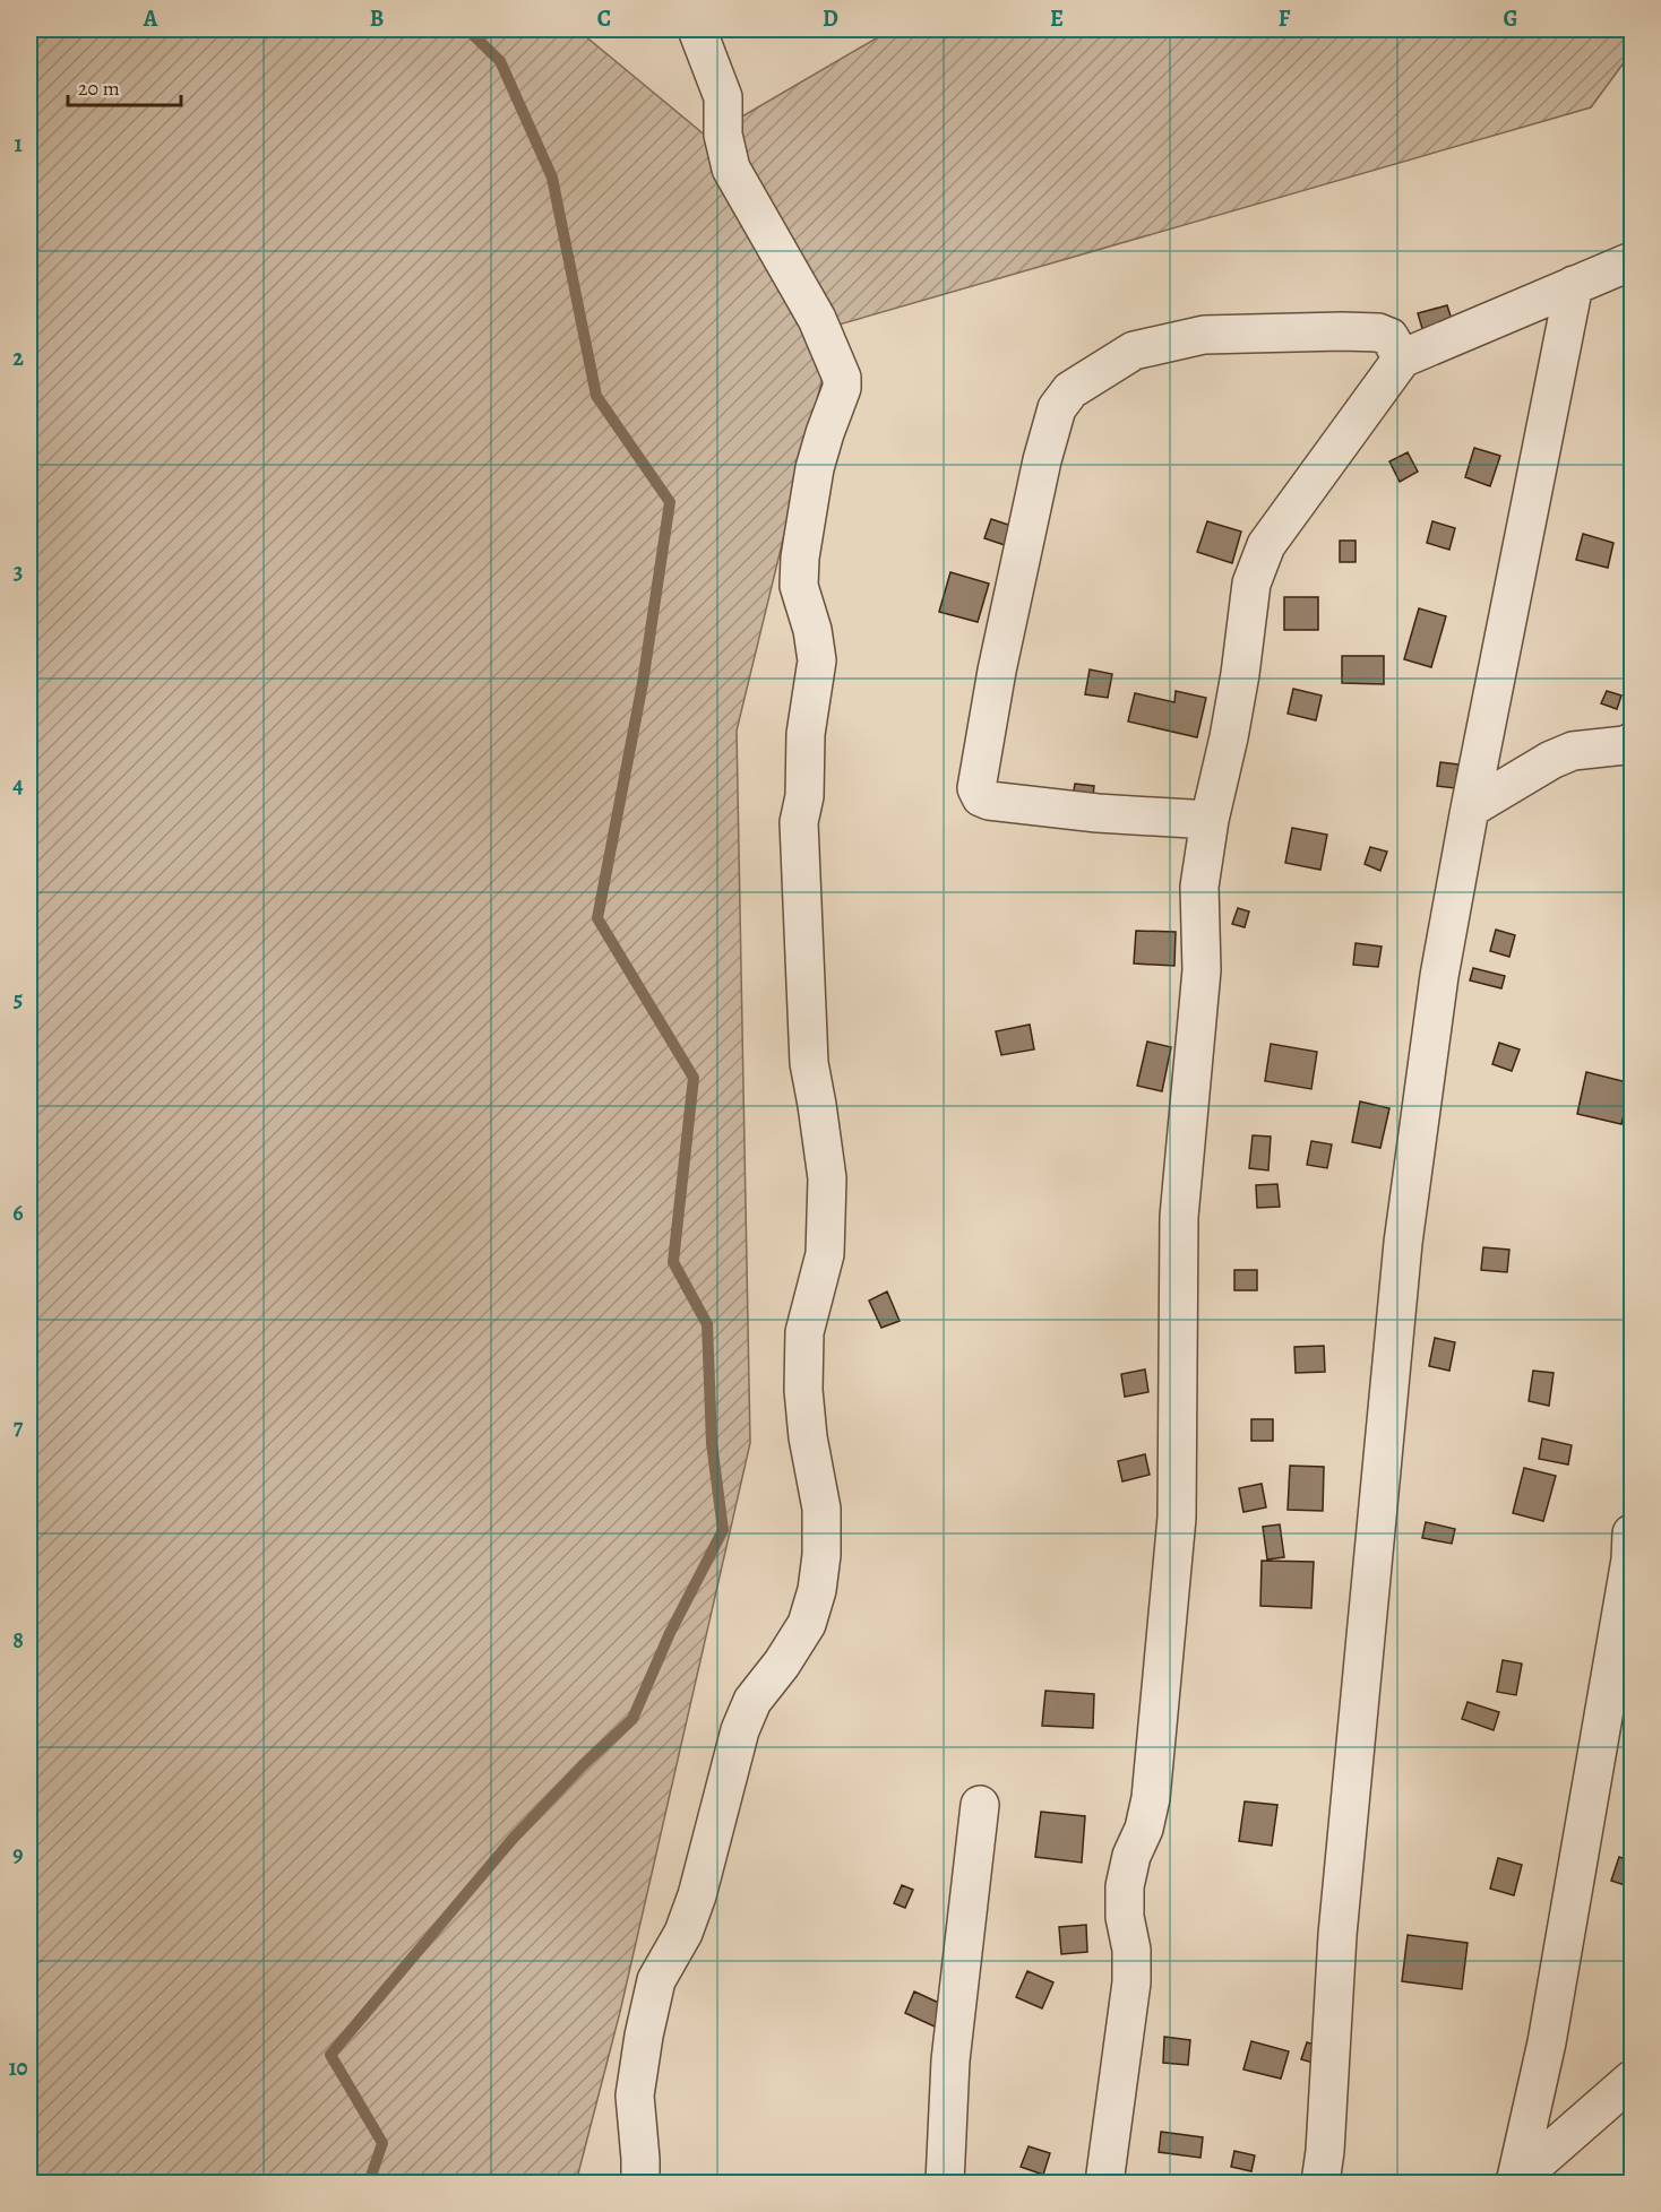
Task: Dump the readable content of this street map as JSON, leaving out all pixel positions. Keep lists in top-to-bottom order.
{
  "scale_bar": "20 m",
  "grid": {
    "columns": [
      "A",
      "B",
      "C",
      "D",
      "E",
      "F",
      "G"
    ],
    "rows": [
      "1",
      "2",
      "3",
      "4",
      "5",
      "6",
      "7",
      "8",
      "9",
      "10"
    ]
  }
}
